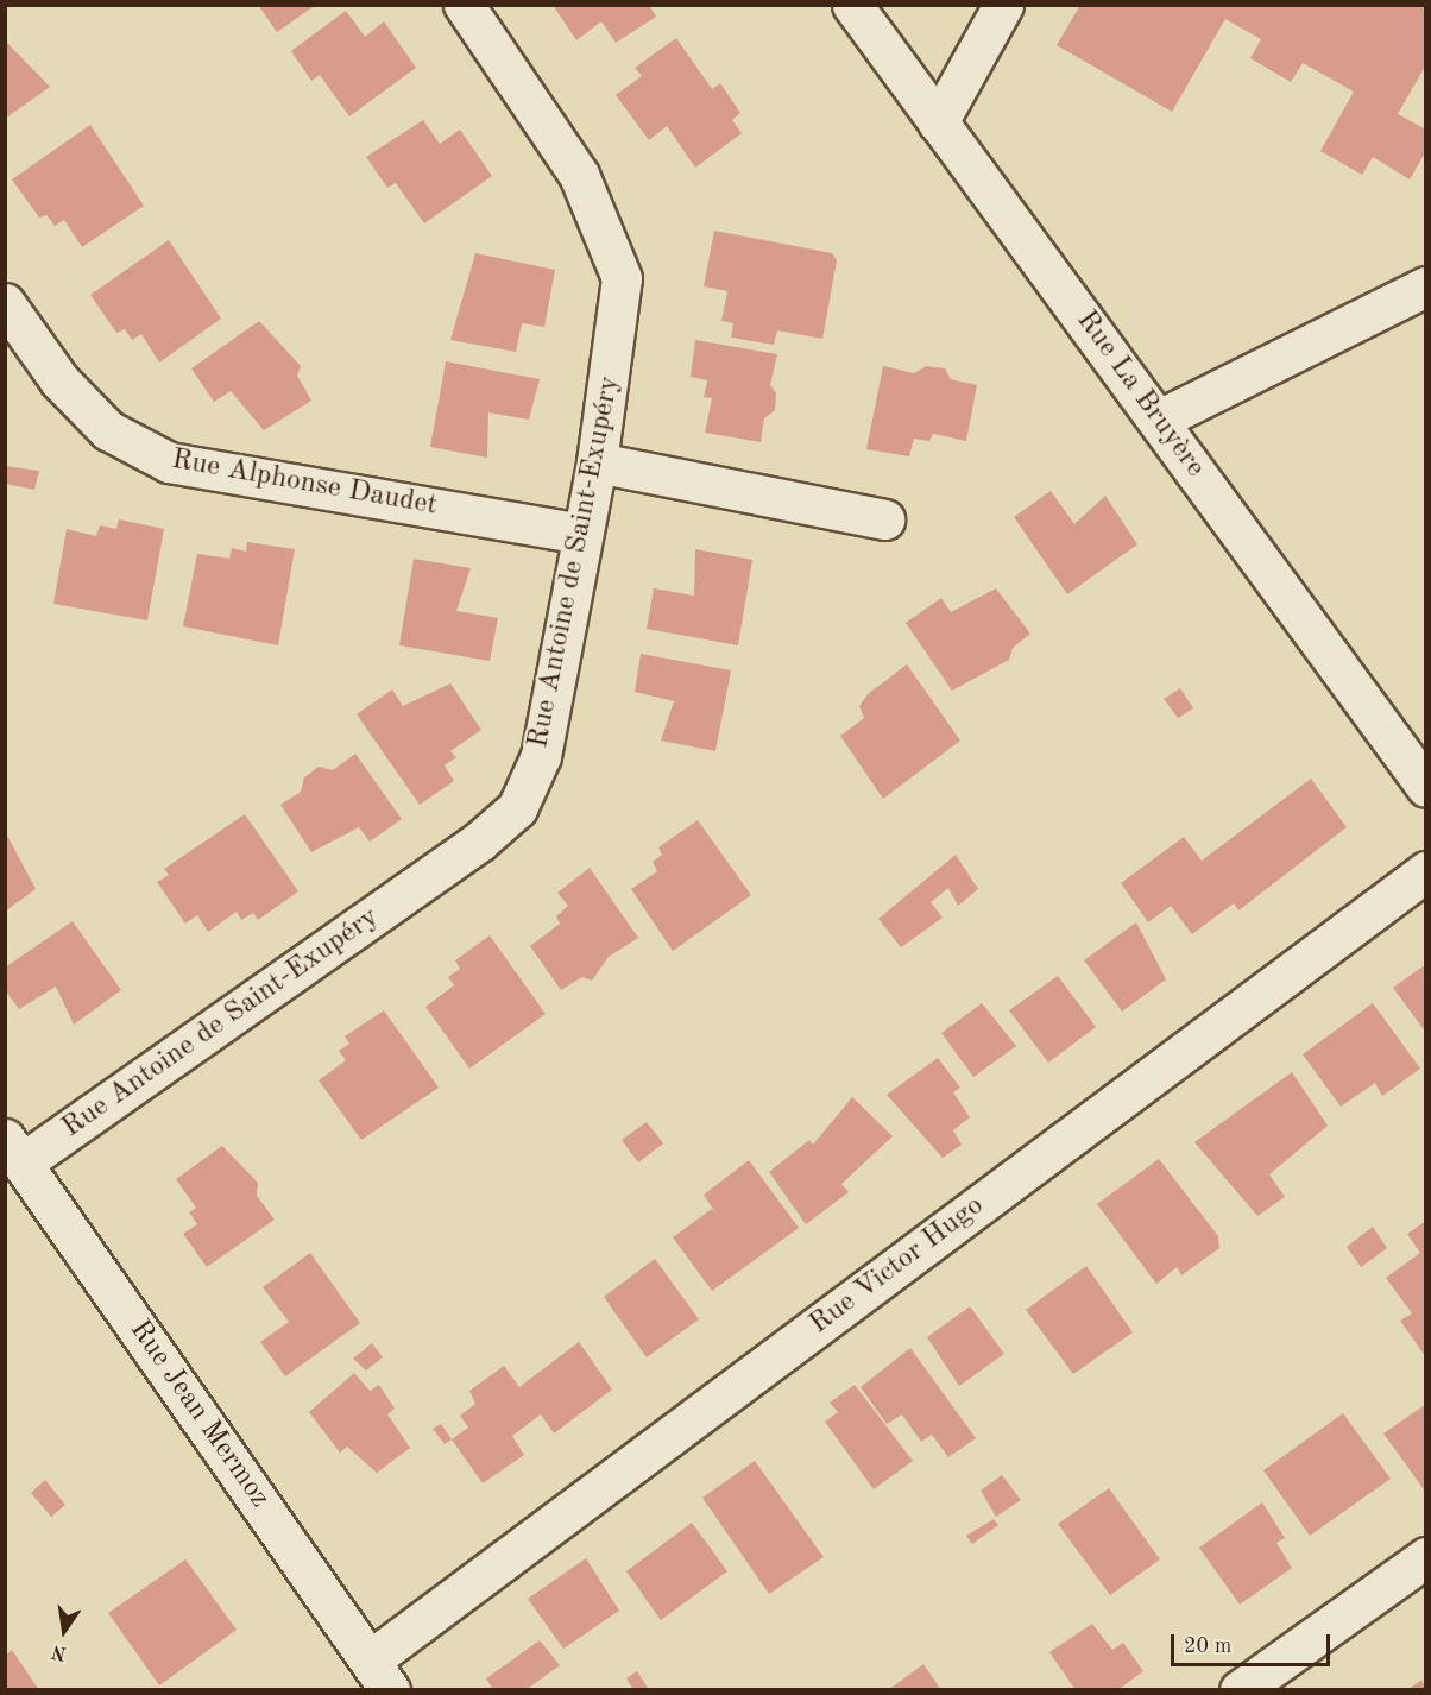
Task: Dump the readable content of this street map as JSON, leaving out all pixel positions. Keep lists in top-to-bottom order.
{
  "streets": {
    "street": [
      "Rue La Bruyère",
      "Rue Alphonse Daudet",
      "Rue Antoine de Saint-Exupéry",
      "Rue Victor Hugo",
      "Rue Jean Mermoz"
    ]
  },
  "crossings": [
    ["Rue Alphonse Daudet", "Rue Antoine de Saint-Exupéry"],
    ["Rue Antoine de Saint-Exupéry", "Rue Jean Mermoz"],
    ["Rue Victor Hugo", "Rue Jean Mermoz"]
  ],
  "scale_bar": "20 m",
  "north": "bottom"
}
